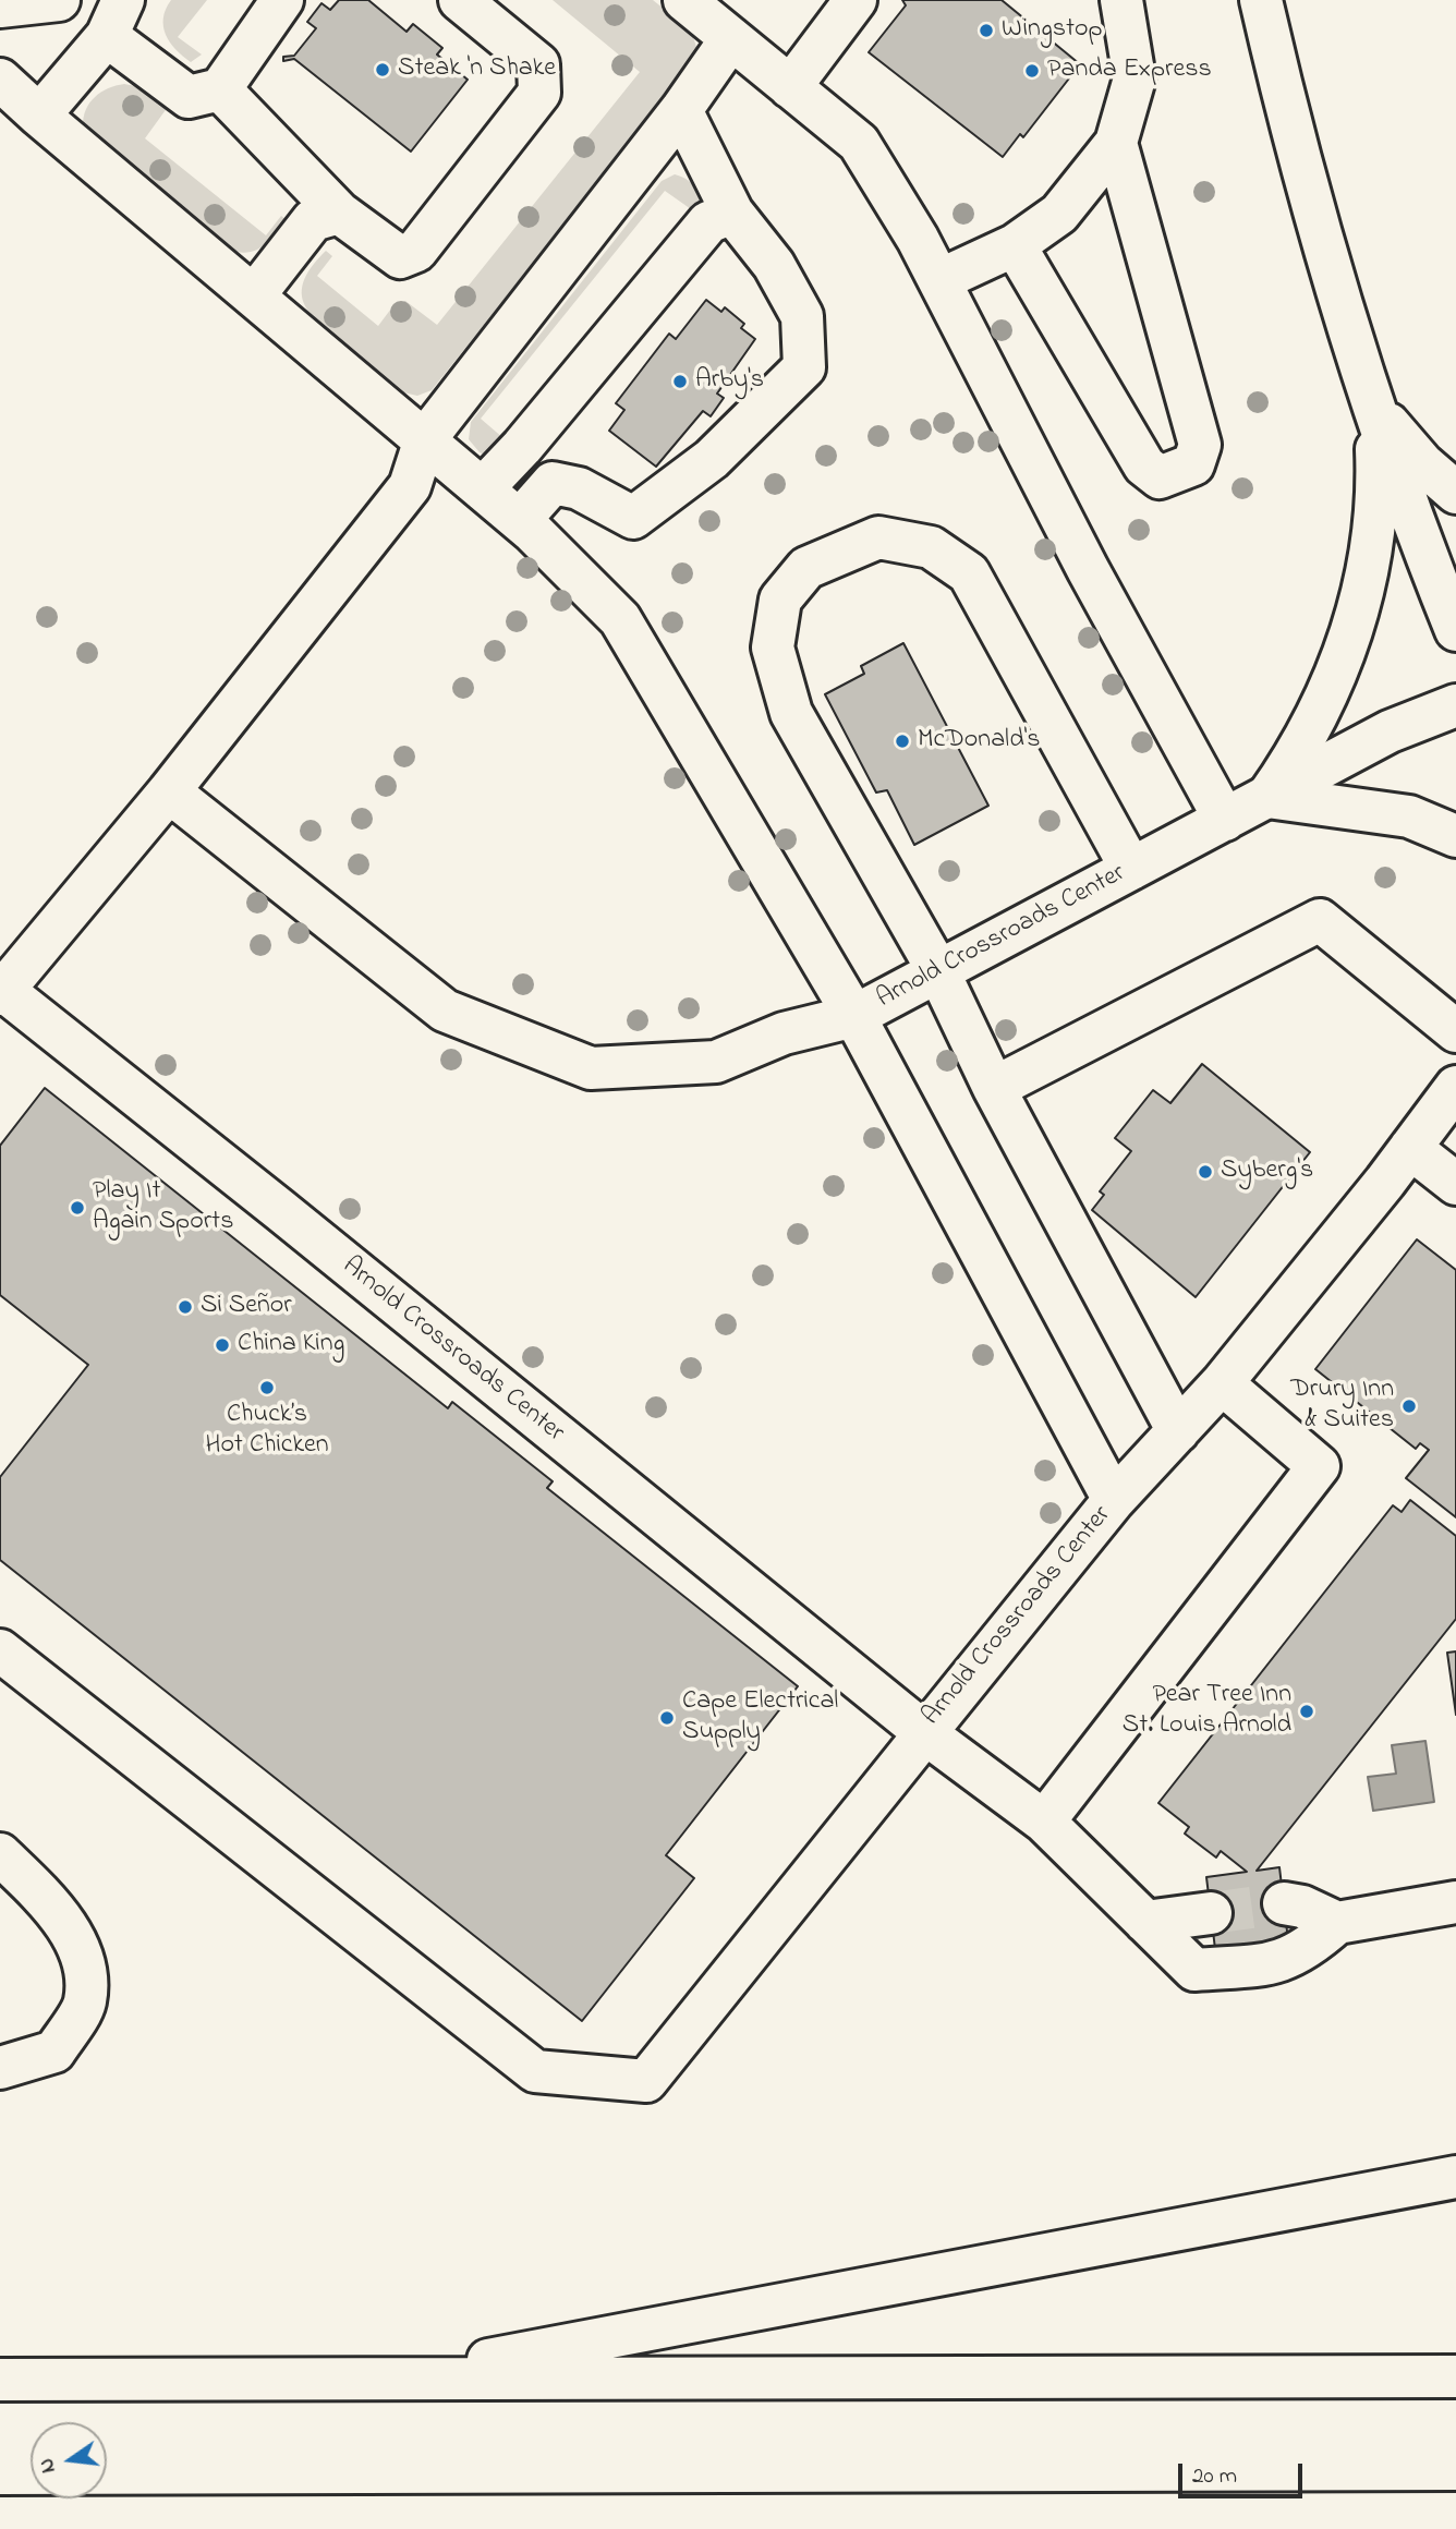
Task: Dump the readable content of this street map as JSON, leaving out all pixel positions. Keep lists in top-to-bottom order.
{
  "streets": {
    "main road": ["Arnold Crossroads Center"]
  },
  "places": [
    "Wingstop",
    "Steak 'n Shake",
    "Panda Express",
    "Arby's",
    "McDonald's",
    "Syberg's",
    "Play It Again Sports",
    "Si Señor",
    "China King",
    "Chuck’s Hot Chicken",
    "Drury Inn & Suites",
    "Pear Tree Inn St. Louis Arnold",
    "Cape Electrical Supply"
  ],
  "scale_bar": "20 m",
  "north": "left"
}
